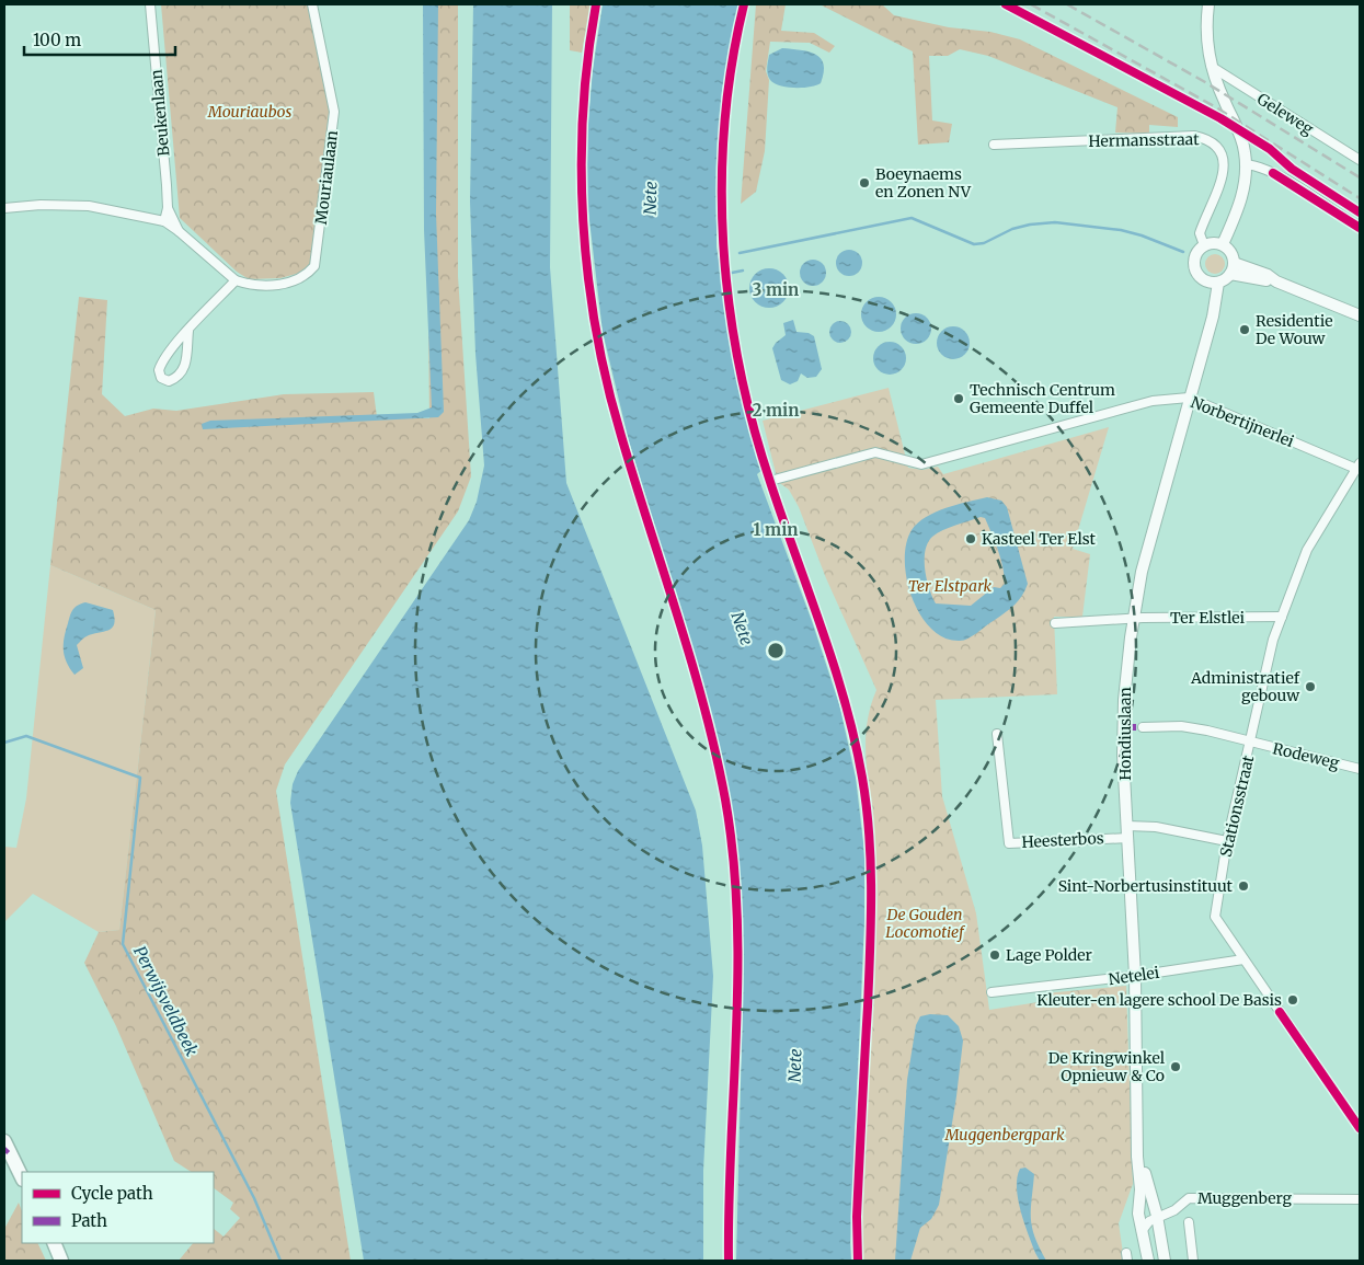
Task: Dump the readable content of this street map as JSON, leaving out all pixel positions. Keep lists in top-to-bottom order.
{
  "streets": {
    "street": [
      "Beukenlaan",
      "Geleweg",
      "Hermansstraat",
      "Mouriaulaan",
      "Norbertijnerlei",
      "Ter Elstlei",
      "Hondiuslaan",
      "Rodeweg",
      "Stationsstraat",
      "Heesterbos",
      "Netelei",
      "Muggenberg"
    ]
  },
  "crossings": [
    ["Beukenlaan", "Mouriaulaan"],
    ["Hermansstraat", "Hondiuslaan"],
    ["Norbertijnerlei", "Hondiuslaan"],
    ["Norbertijnerlei", "Stationsstraat"],
    ["Ter Elstlei", "Hondiuslaan"],
    ["Ter Elstlei", "Stationsstraat"],
    ["Hondiuslaan", "Heesterbos"],
    ["Hondiuslaan", "Netelei"],
    ["Hondiuslaan", "Muggenberg"],
    ["Rodeweg", "Stationsstraat"],
    ["Stationsstraat", "Netelei"]
  ],
  "water": ["Nete", "Perwijsveldbeek"],
  "parks": [
    "Mouriaubos",
    "Ter Elstpark",
    "De Gouden Locomotief",
    "Muggenbergpark"
  ],
  "places": [
    "Boeynaems en Zonen NV",
    "Residentie De Wouw",
    "Technisch Centrum Gemeente Duffel",
    "Kasteel Ter Elst",
    "Administratief gebouw",
    "Sint-Norbertusinstituut",
    "Lage Polder",
    "Kleuter-en lagere school De Basis",
    "De Kringwinkel Opnieuw & Co"
  ],
  "legend": ["Cycle path", "Path"],
  "scale_bar": "100 m",
  "rings": ["3 min", "2 min", "1 min"]
}
